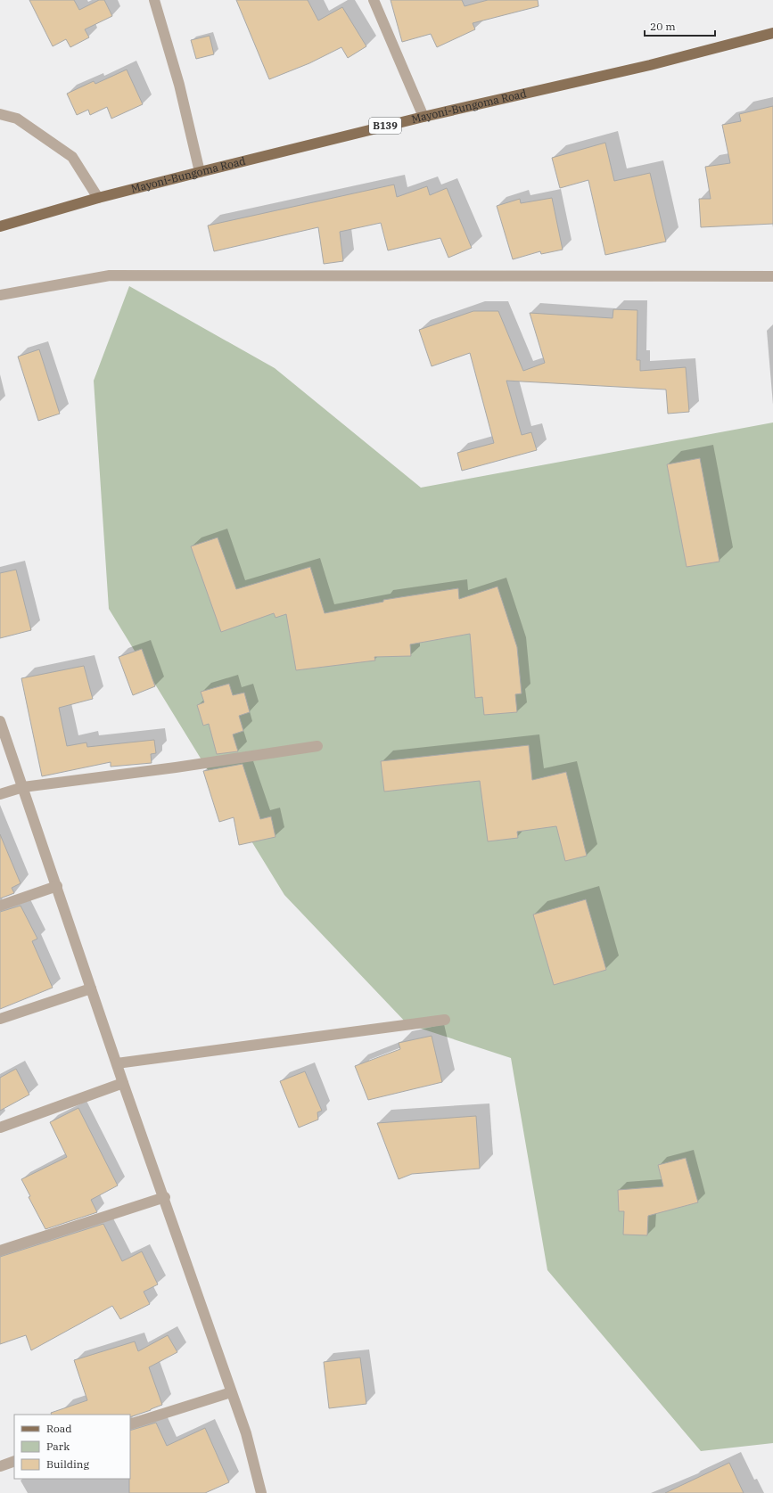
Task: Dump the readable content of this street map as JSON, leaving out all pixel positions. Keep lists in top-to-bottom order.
{
  "streets": {
    "main road": ["Mayoni-Bungoma Road", "B139"]
  },
  "legend": ["Road", "Park", "Building"],
  "scale_bar": "20 m"
}
